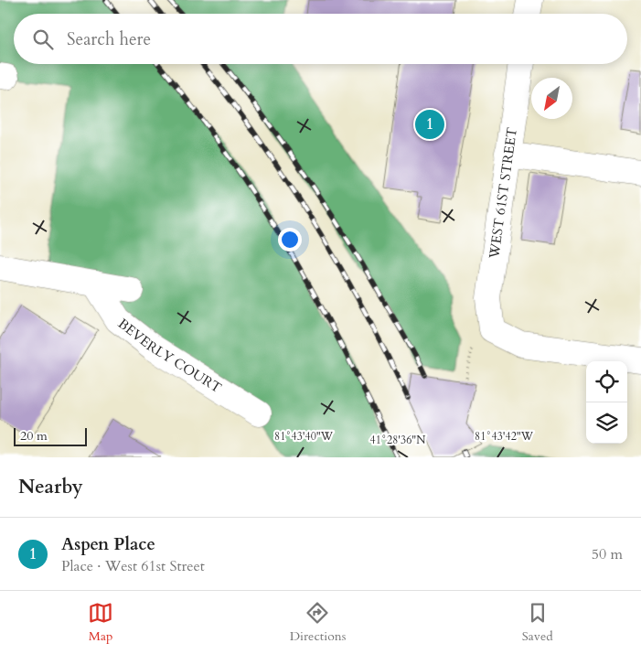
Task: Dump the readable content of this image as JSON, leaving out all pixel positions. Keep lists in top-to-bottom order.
{
  "streets": {
    "street": ["WEST 61ST STREET", "BEVERLY COURT"]
  },
  "scale_bar": "20 m",
  "north": "bottom left",
  "page": {
    "search": "Search here",
    "pins": "1",
    "scale": "20 m",
    "heading": "Nearby",
    "list": [
      {
        "mark": "1",
        "name": "Aspen Place",
        "note": "Place · West 61st Street",
        "value": "50 m"
      }
    ],
    "nav": ["Map", "Directions", "Saved"]
  },
  "coordinates": ["81°43'40\"W", "81°43'42\"W", "41°28'36\"N"]
}
